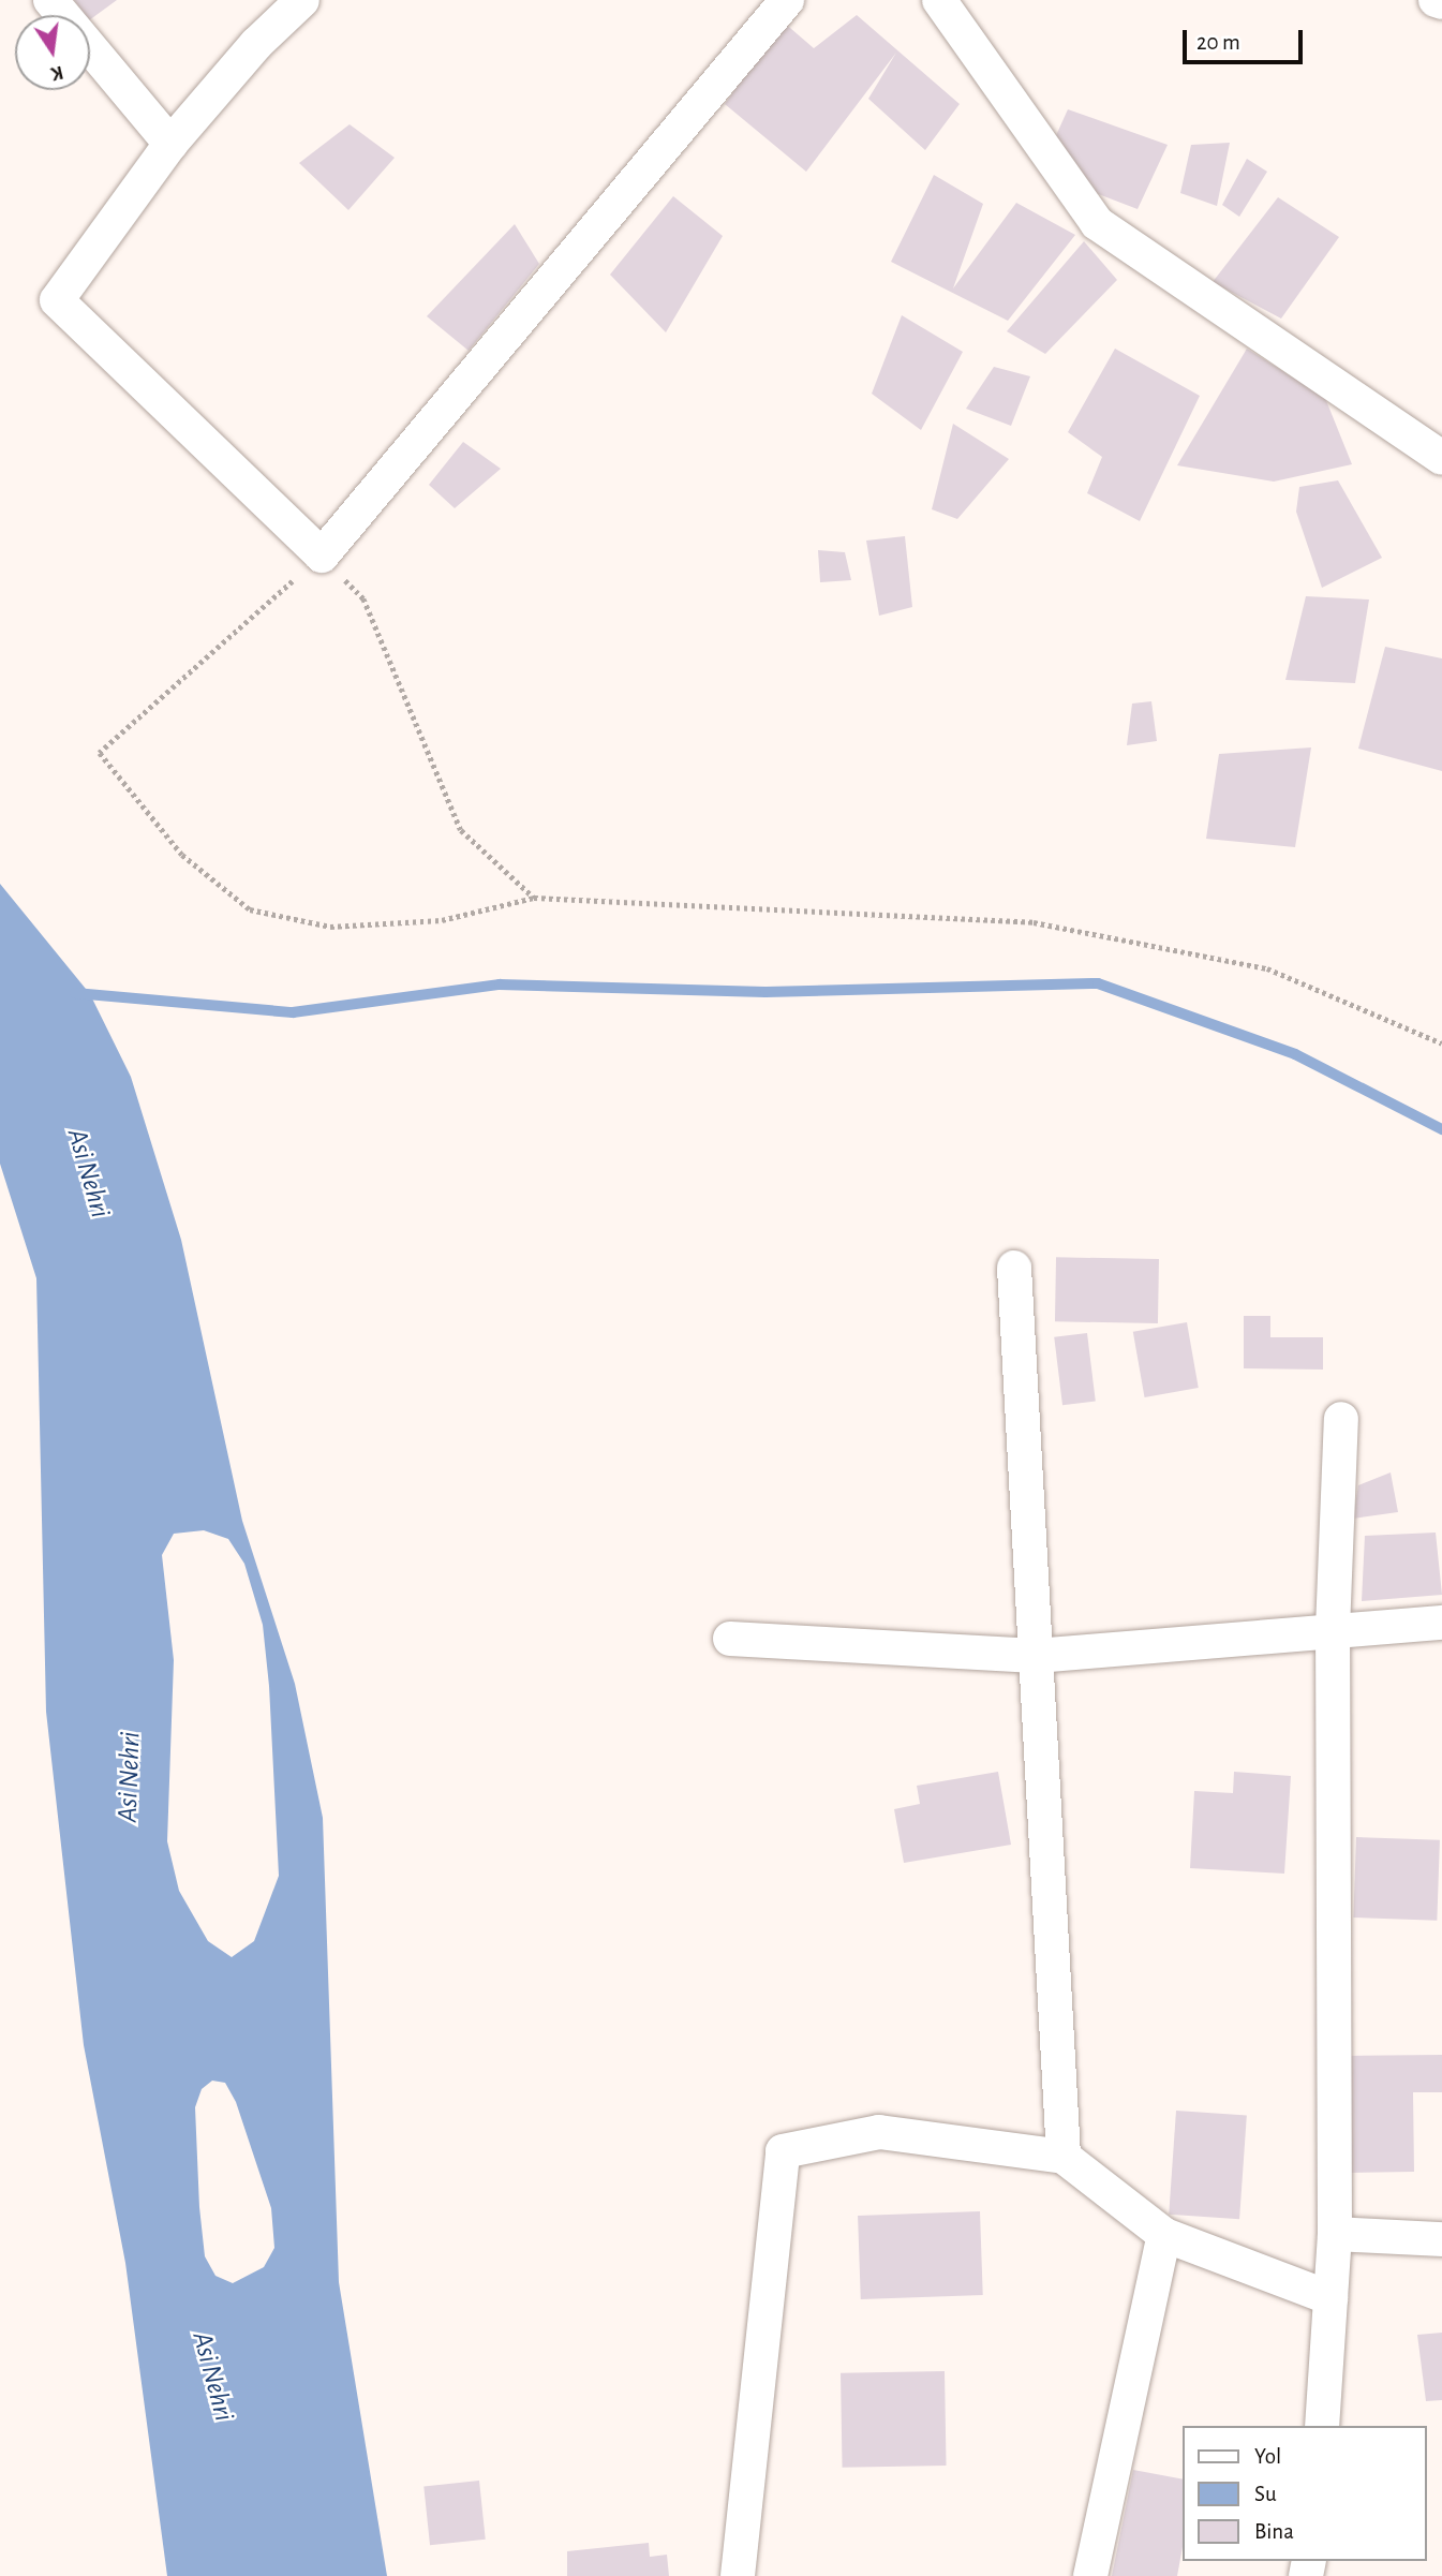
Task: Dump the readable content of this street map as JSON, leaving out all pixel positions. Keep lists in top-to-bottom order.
{
  "water": ["Asi Nehri"],
  "legend": ["Yol", "Su", "Bina"],
  "scale_bar": "20 m",
  "north": "bottom"
}
